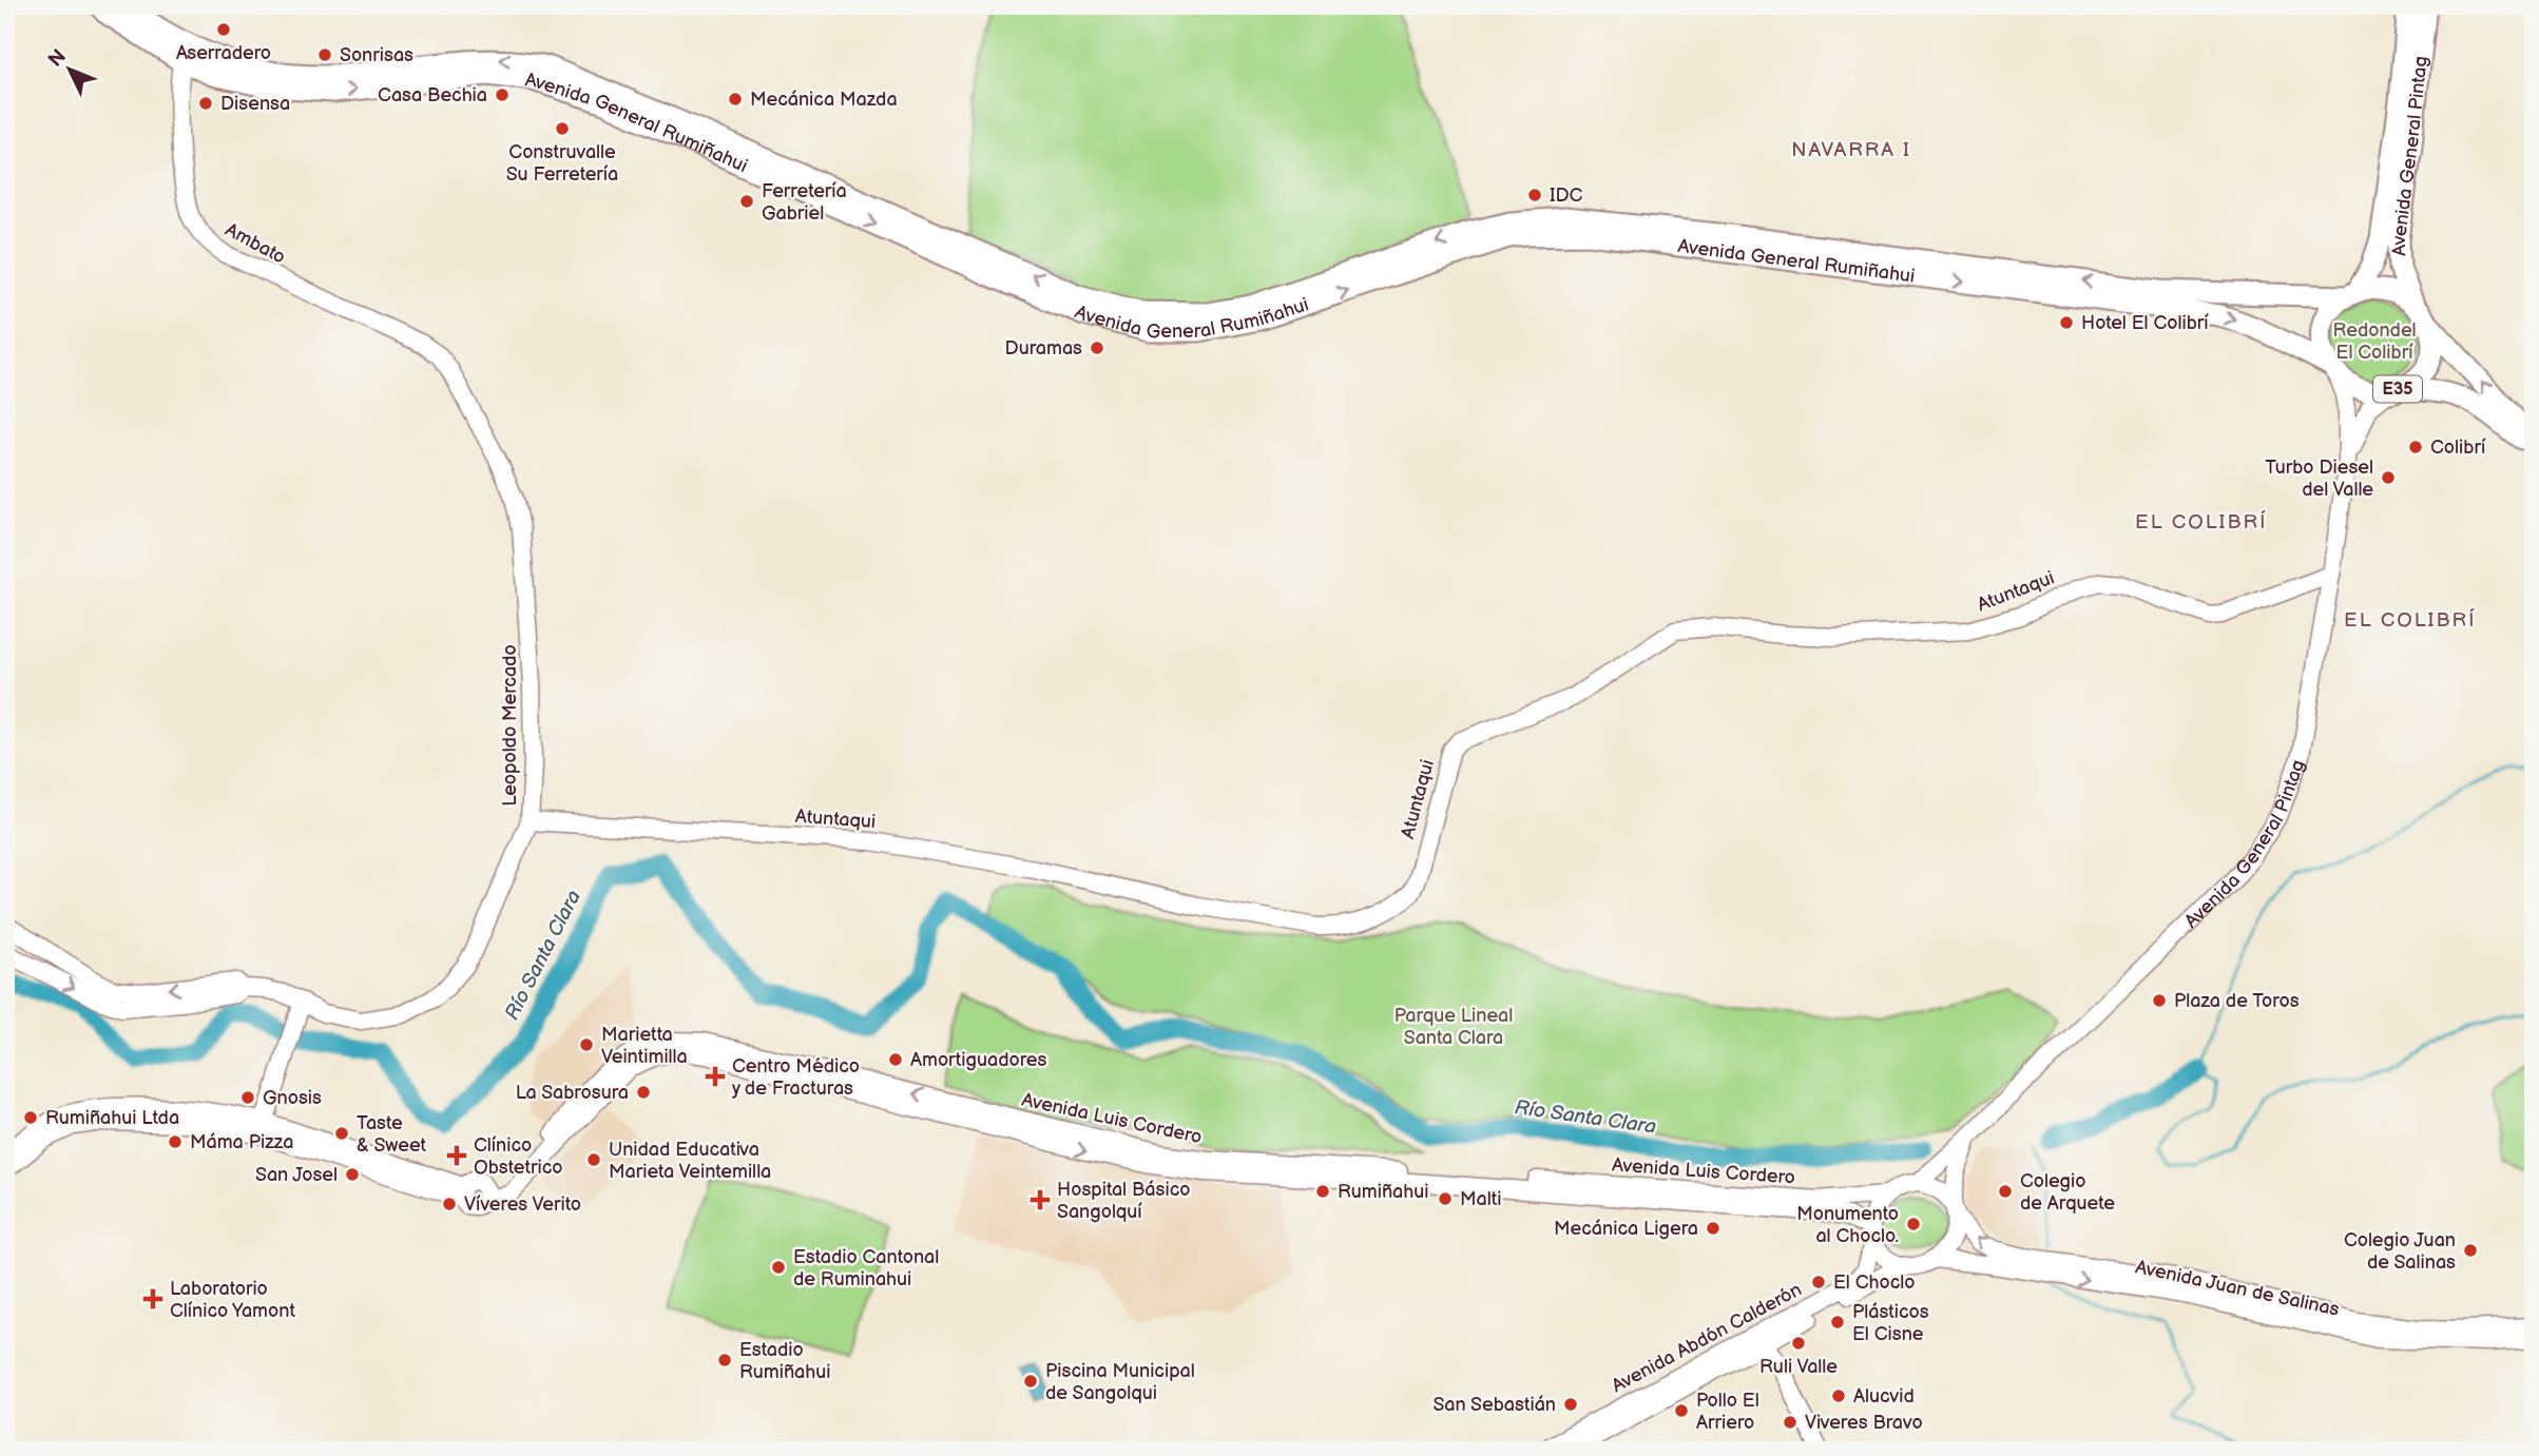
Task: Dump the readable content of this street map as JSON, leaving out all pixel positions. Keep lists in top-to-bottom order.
{
  "streets": {
    "highway": ["Avenida General Rumiñahui", "Avenida General Pintag", "E35"],
    "main road": [
      "Ambato",
      "Atuntaqui",
      "Leopoldo Mercado",
      "Avenida Luis Cordero",
      "Avenida Juan de Salinas",
      "Avenida Abdón Calderón"
    ]
  },
  "crossings": [
    ["Avenida General Rumiñahui", "Avenida General Pintag"],
    ["Avenida General Rumiñahui", "Ambato"],
    ["Avenida General Rumiñahui", "E35"],
    ["Avenida General Pintag", "E35"],
    ["Avenida General Pintag", "Atuntaqui"],
    ["Avenida General Pintag", "Avenida Luis Cordero"],
    ["Avenida General Pintag", "Avenida Juan de Salinas"],
    ["Avenida General Pintag", "Avenida Abdón Calderón"],
    ["Ambato", "Leopoldo Mercado"],
    ["Atuntaqui", "Leopoldo Mercado"],
    ["Avenida Luis Cordero", "Avenida Juan de Salinas"],
    ["Avenida Luis Cordero", "Avenida Abdón Calderón"],
    ["Avenida Juan de Salinas", "Avenida Abdón Calderón"]
  ],
  "districts": ["NAVARRA I", "EL COLIBRÍ", "EL COLIBRÍ"],
  "water": ["Río Santa Clara"],
  "parks": ["Redondel El Colibrí", "Parque Lineal Santa Clara"],
  "places": {
    "other": [
      "Aserradero",
      "Sonrisas",
      "Casa Bechia",
      "Mecánica Mazda",
      "Disensa",
      "Construvalle Su Ferretería",
      "IDC",
      "Ferretería Gabriel",
      "Hotel El Colibrí",
      "Duramas",
      "Colibrí",
      "Turbo Diesel del Valle",
      "Plaza de Toros",
      "Marietta Veintimilla",
      "Amortiguadores",
      "La Sabrosura",
      "Gnosis",
      "Rumiñahui Ltda",
      "Taste & Sweet",
      "Máma Pizza",
      "Unidad Educativa Marieta Veintemilla",
      "San Josel",
      "Rumiñahui",
      "Colegio de Arquete",
      "Malti",
      "Víveres Verito",
      "Monumento al Choclo.",
      "Mecánica Ligera",
      "Colegio Juan de Salinas",
      "Estadio Cantonal de Ruminahui",
      "El Choclo",
      "Plásticos El Cisne",
      "Ruli Valle",
      "Estadio Rumiñahui",
      "Piscina Municipal de Sangolqui",
      "Alucvid",
      "San Sebastián",
      "Pollo El Arriero",
      "Viveres Bravo"
    ],
    "health": [
      "Centro Médico y de Fracturas",
      "Clínico Obstetrico",
      "Hospital Básico Sangolquí",
      "Laboratorio Clínico Yamont"
    ]
  },
  "north": "top left"
}
